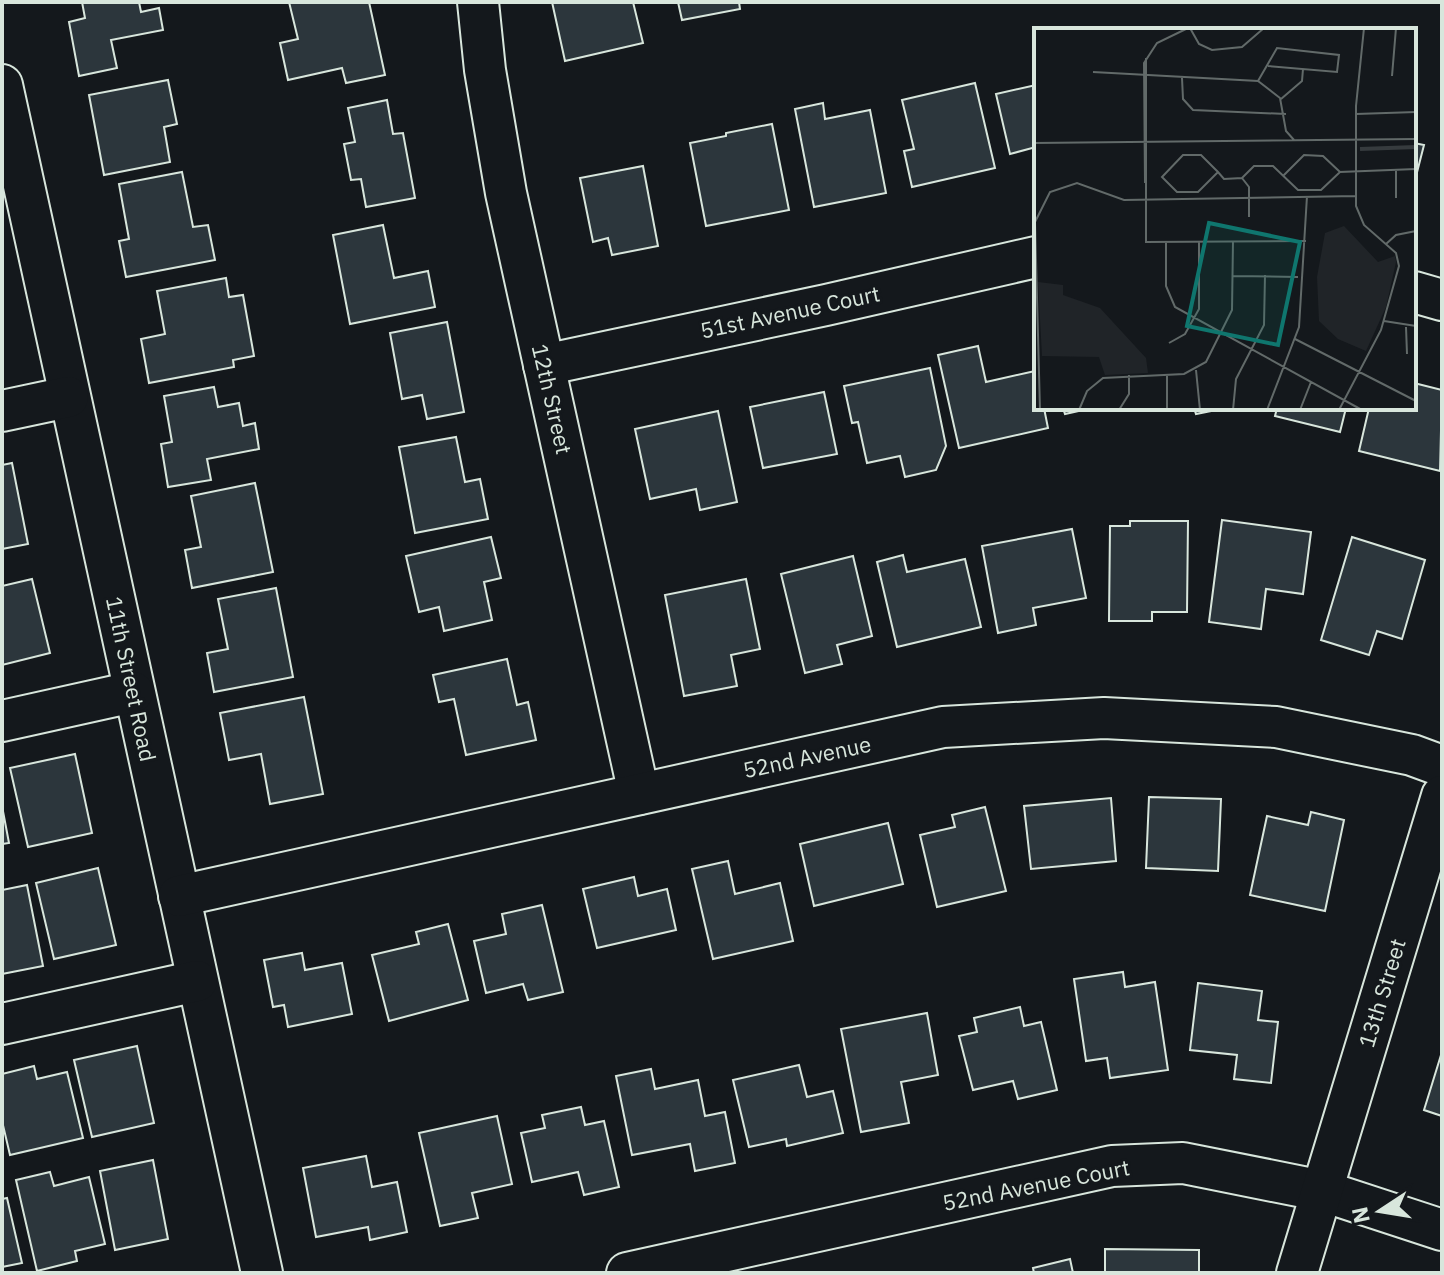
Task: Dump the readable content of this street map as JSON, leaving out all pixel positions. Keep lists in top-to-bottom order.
{
  "streets": {
    "street": [
      "51st Avenue Court",
      "12th Street",
      "11th Street Road",
      "52nd Avenue",
      "13th Street",
      "52nd Avenue Court"
    ]
  },
  "crossings": [
    ["51st Avenue Court", "12th Street"],
    ["12th Street", "52nd Avenue"],
    ["11th Street Road", "52nd Avenue"],
    ["13th Street", "52nd Avenue Court"]
  ],
  "north": "left"
}
